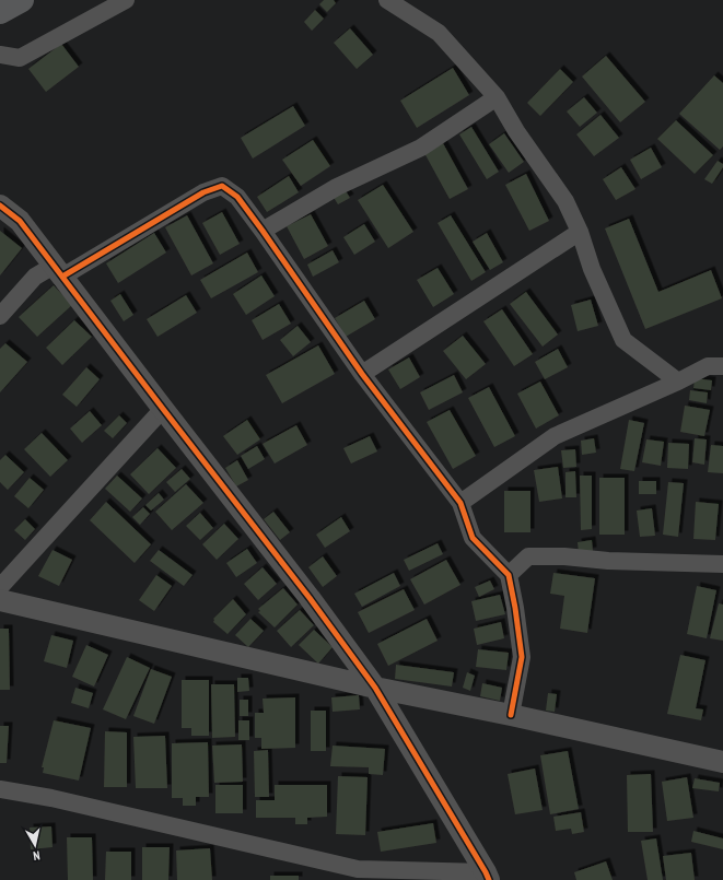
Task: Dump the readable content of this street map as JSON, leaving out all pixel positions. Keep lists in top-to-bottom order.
{
  "north": "bottom"
}
